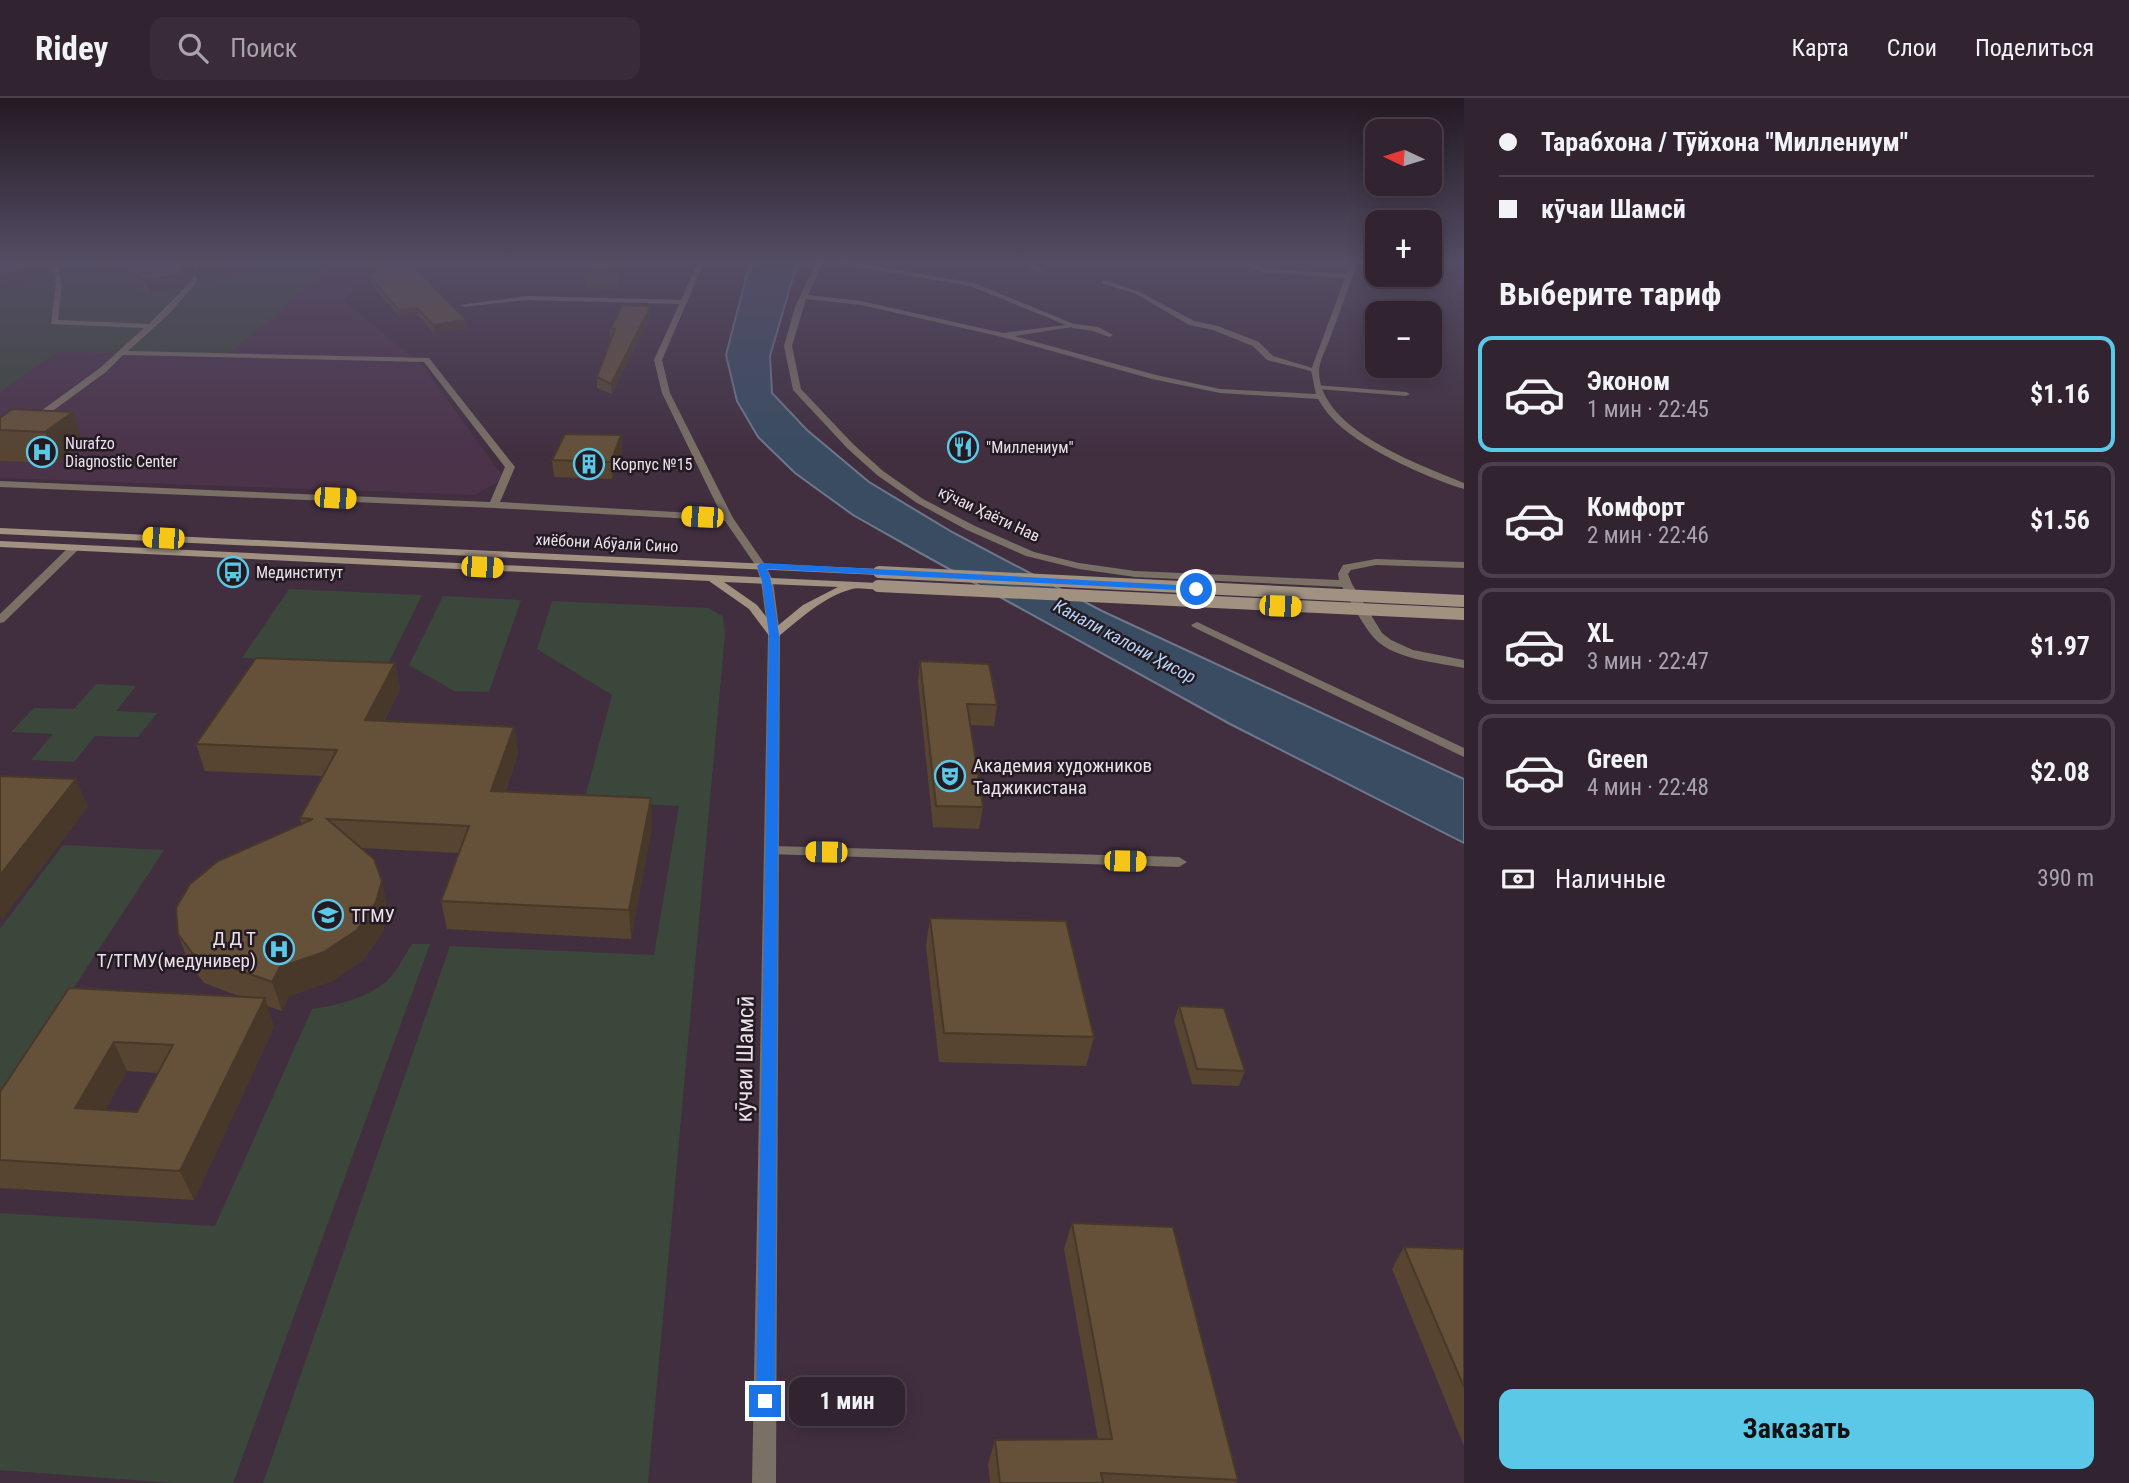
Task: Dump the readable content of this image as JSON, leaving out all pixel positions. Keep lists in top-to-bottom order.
{
  "streets": {
    "main road": ["хиёбони Абӯалӣ Сино"],
    "street": ["кӯчаи Ҳаёти Нав", "кӯчаи Шамсӣ"]
  },
  "crossings": [
    ["хиёбони Абӯалӣ Сино", "кӯчаи Шамсӣ"]
  ],
  "water": ["Канали калони Ҳисор"],
  "places": {
    "restaurant": ["\"Миллениум\""],
    "hospital": ["Nurafzo Diagnostic Center", "Д Д Т Т/ТГМУ(медунивер)"],
    "building": ["Корпус №15"],
    "bus stop": ["Мединститут"],
    "theatre": ["Академия художников Таджикистана"],
    "school or university": ["ТГМУ"]
  },
  "north": "left",
  "page": {
    "header": "Ridey",
    "search": "Поиск",
    "nav": ["Карта", "Слои", "Поделиться"],
    "banner": ["Тарабхона / Тӯйхона \"Миллениум\"", "кӯчаи Шамсӣ"],
    "map_buttons": ["+", "−"],
    "heading": "Выберите тариф",
    "list": [
      {
        "name": "Эконом",
        "note": "1 мин · 22:45",
        "value": "$1.16"
      },
      {
        "name": "Комфорт",
        "note": "2 мин · 22:46",
        "value": "$1.56"
      },
      {
        "name": "XL",
        "note": "3 мин · 22:47",
        "value": "$1.97"
      },
      {
        "name": "Green",
        "note": "4 мин · 22:48",
        "value": "$2.08"
      }
    ],
    "pay": ["Наличные", "390 m"],
    "buttons": "Заказать",
    "bubble": "1 мин"
  }
}
